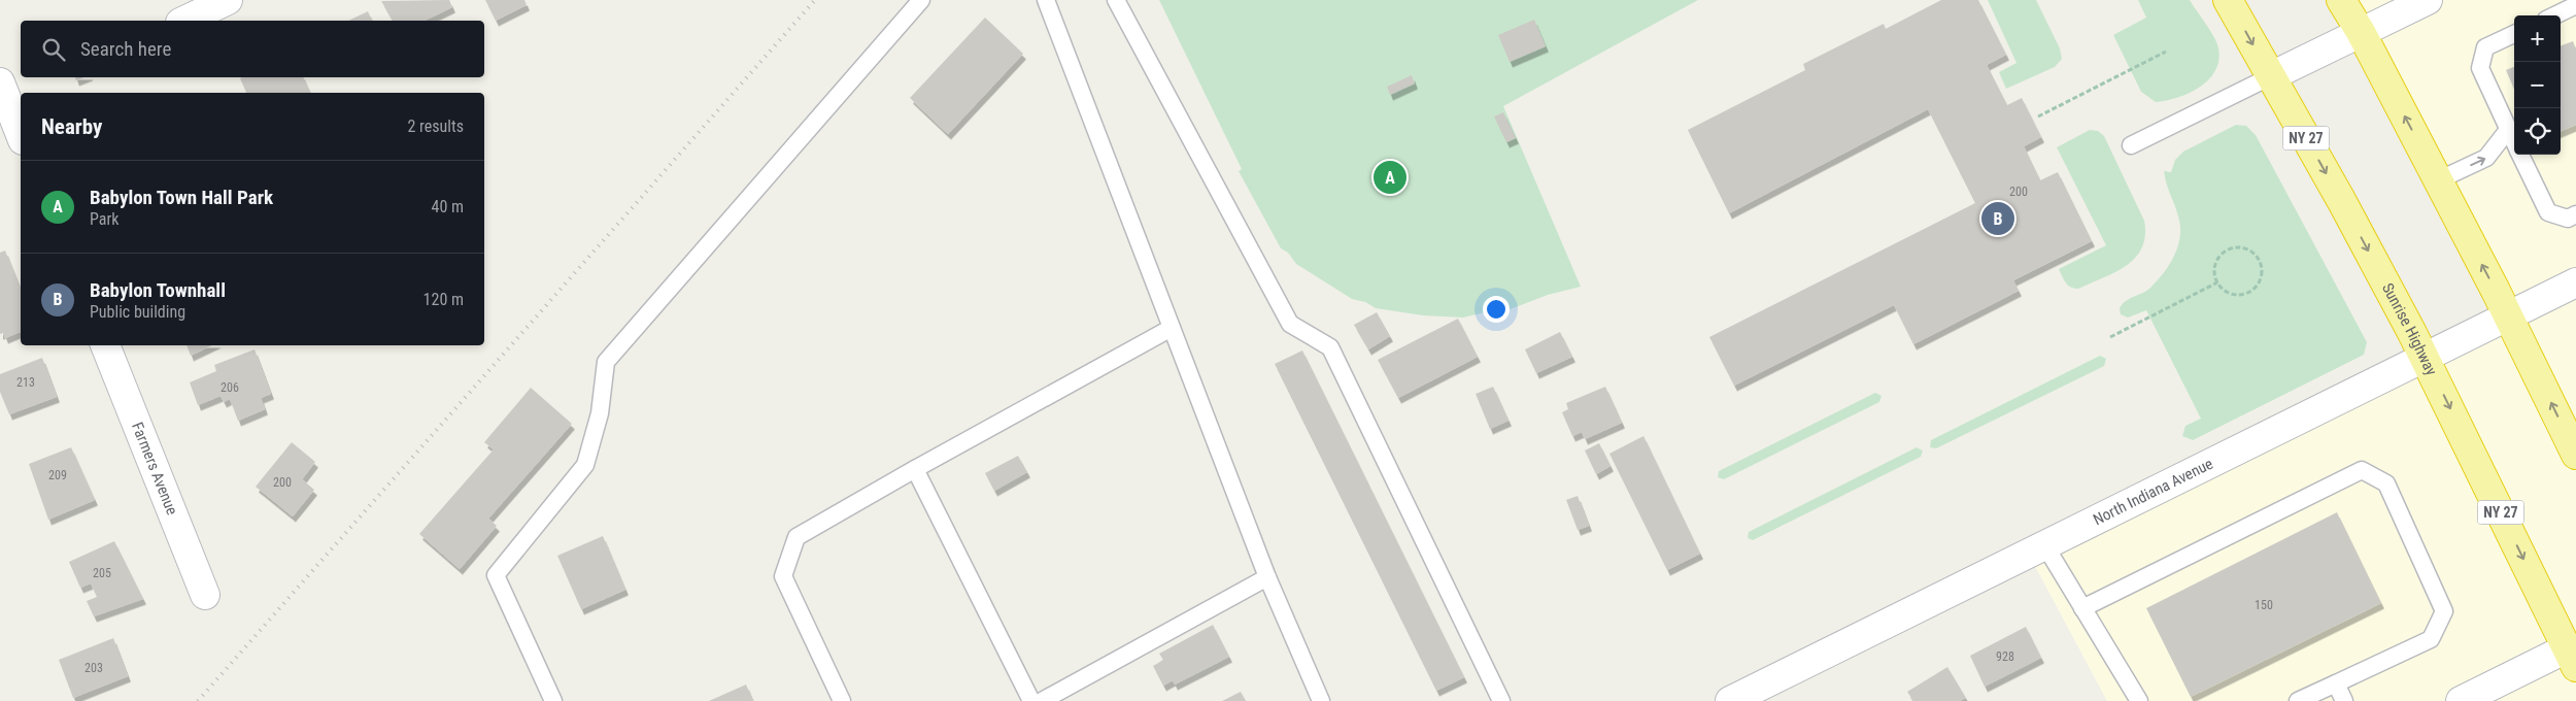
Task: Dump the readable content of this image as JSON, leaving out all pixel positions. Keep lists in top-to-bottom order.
{
  "streets": {
    "highway": ["NY 27", "Sunrise Highway"],
    "street": ["Farmers Avenue", "North Indiana Avenue"]
  },
  "crossings": [
    ["Sunrise Highway", "North Indiana Avenue"]
  ],
  "house_numbers": [
    "200",
    "213",
    "206",
    "209",
    "200",
    "205",
    "150",
    "928",
    "203"
  ],
  "page": {
    "map_buttons": ["+", "−"],
    "search": "Search here",
    "heading": ["Nearby", "2 results"],
    "pins": ["A", "B"],
    "list": [
      {
        "mark": "A",
        "name": "Babylon Town Hall Park",
        "note": "Park",
        "value": "40 m"
      },
      {
        "mark": "B",
        "name": "Babylon Townhall",
        "note": "Public building",
        "value": "120 m"
      }
    ]
  }
}
